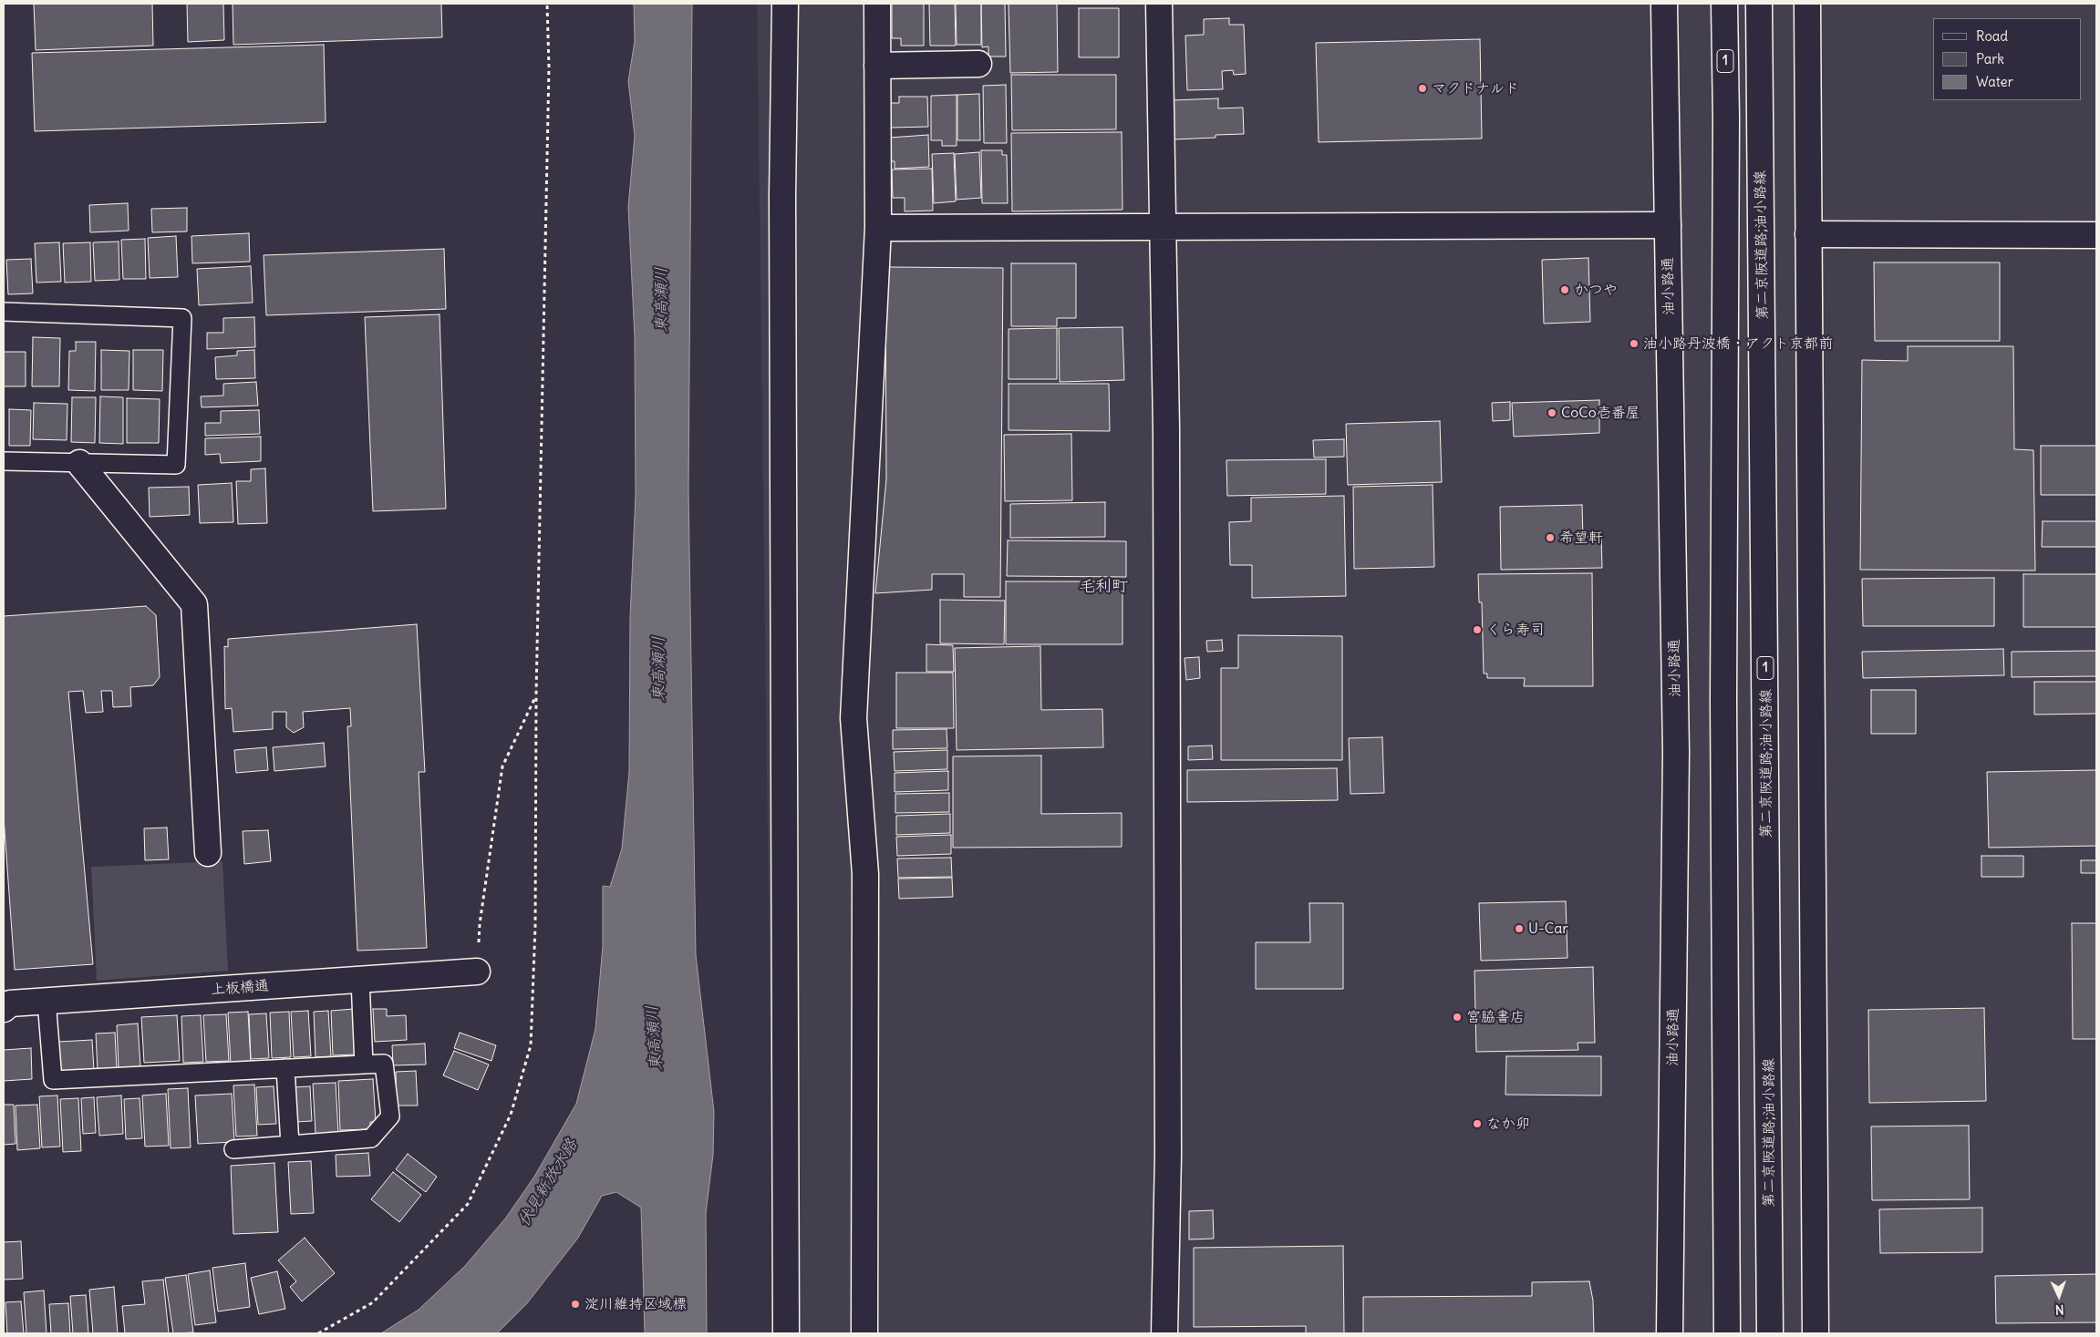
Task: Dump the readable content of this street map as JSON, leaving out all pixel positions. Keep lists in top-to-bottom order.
{
  "streets": {
    "main road": [
      "1",
      "第二京阪道路;油小路線",
      "油小路通",
      "上板橋通"
    ]
  },
  "districts": ["毛利町"],
  "water": ["東高瀬川", "伏見新放水路"],
  "places": [
    "マクドナルド",
    "かつや",
    "油小路丹波橋・アクト京都前",
    "CoCo壱番屋",
    "希望軒",
    "くら寿司",
    "U-Car",
    "宮脇書店",
    "なか卯",
    "淀川維持区域標"
  ],
  "legend": ["Road", "Park", "Water"],
  "north": "bottom"
}
